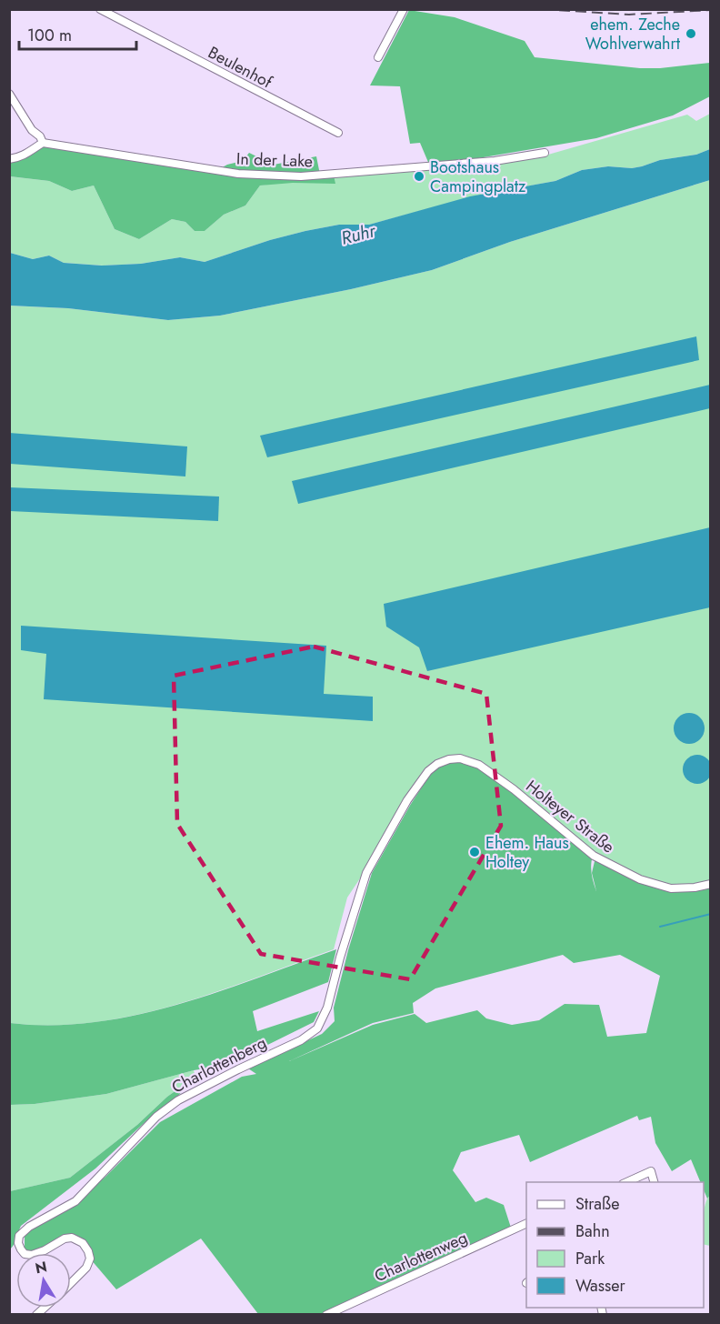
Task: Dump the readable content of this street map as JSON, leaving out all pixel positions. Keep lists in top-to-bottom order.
{
  "streets": {
    "street": [
      "Beulenhof",
      "In der Lake",
      "Holteyer Straße",
      "Charlottenberg",
      "Charlottenweg"
    ]
  },
  "crossings": [
    ["Holteyer Straße", "Charlottenberg"]
  ],
  "water": ["Ruhr"],
  "places": ["ehem. Zeche Wohlverwahrt", "Bootshaus Campingplatz", "Ehem. Haus Holtey"],
  "legend": [
    "Straße",
    "Bahn",
    "Park",
    "Wasser"
  ],
  "scale_bar": "100 m",
  "north": "top"
}
